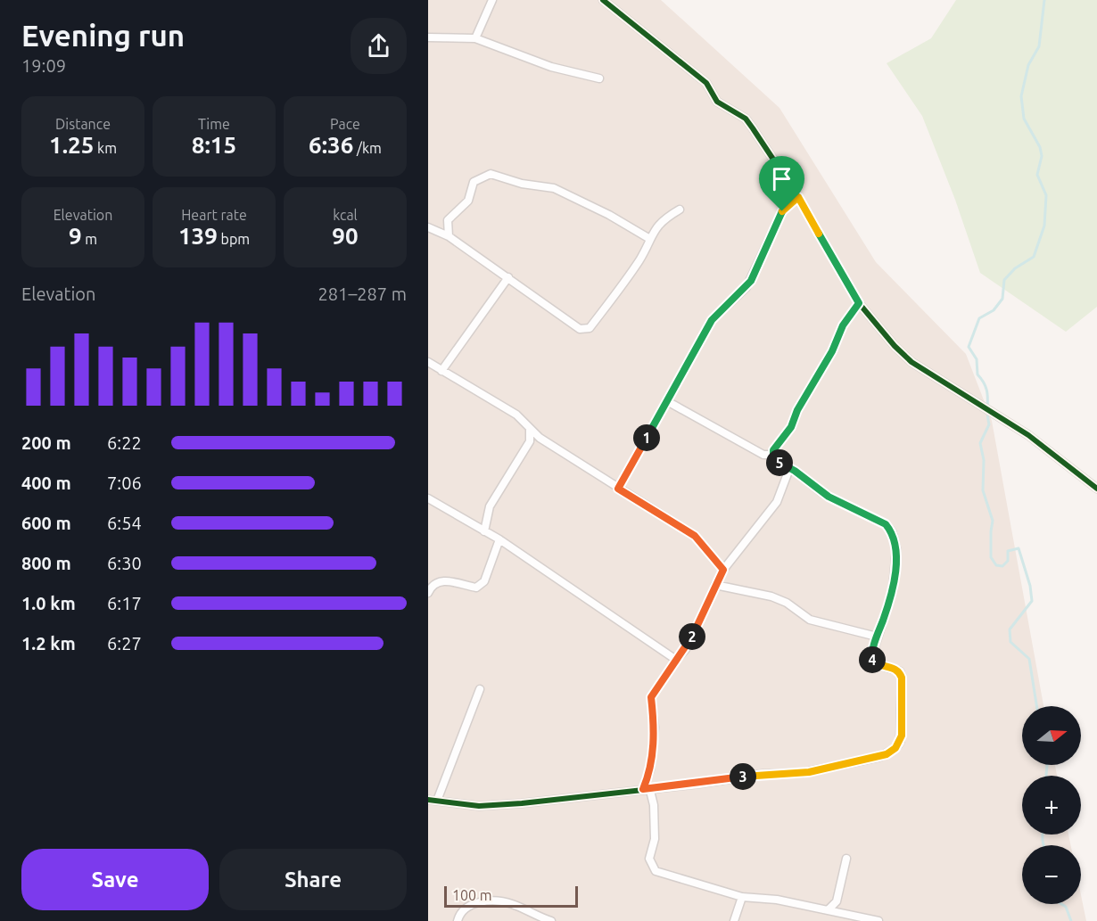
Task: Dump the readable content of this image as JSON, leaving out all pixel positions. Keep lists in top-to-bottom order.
{
  "scale_bar": "100 m",
  "north": "right",
  "page": {
    "heading": ["Evening run", "19:09"],
    "stats": [
      ["Distance", "1.25 km"],
      ["Time", "8:15"],
      ["Pace", "6:36 /km"],
      ["Elevation", "9 m"],
      ["Heart rate", "139 bpm"],
      ["kcal", "90"]
    ],
    "chart": ["Elevation", "281–287 m"],
    "list": [
      {
        "name": "200 m",
        "note": "6:22"
      },
      {
        "name": "400 m",
        "note": "7:06"
      },
      {
        "name": "600 m",
        "note": "6:54"
      },
      {
        "name": "800 m",
        "note": "6:30"
      },
      {
        "name": "1.0 km",
        "note": "6:17"
      },
      {
        "name": "1.2 km",
        "note": "6:27"
      }
    ],
    "pins": [
      "1",
      "5",
      "2",
      "4",
      "3"
    ],
    "map_buttons": ["+", "−"],
    "buttons": ["Save", "Share"],
    "scale": "100 m"
  }
}
